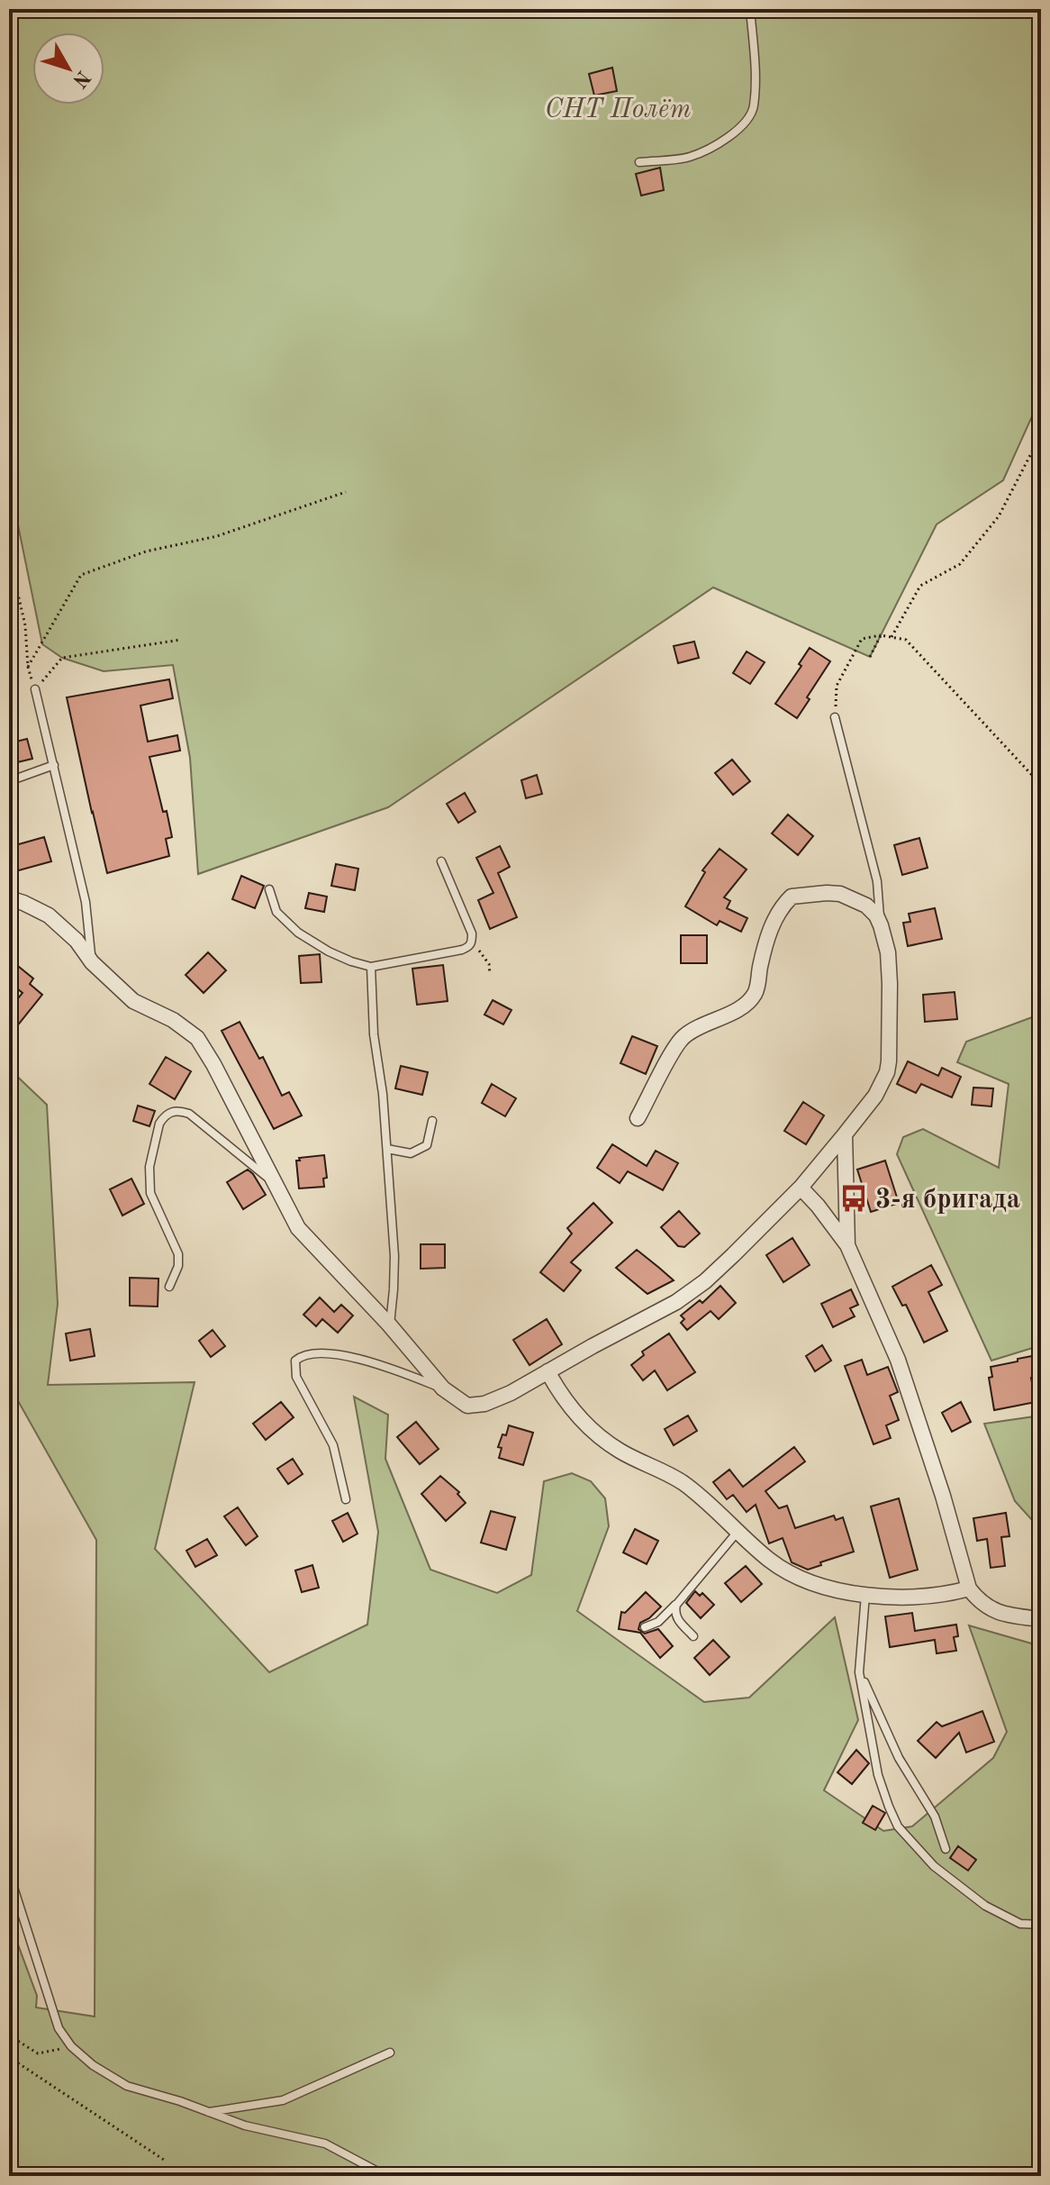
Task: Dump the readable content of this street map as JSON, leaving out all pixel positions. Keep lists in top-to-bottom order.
{
  "parks": ["СНТ Полёт"],
  "places": {
    "bus stop": ["3-я бригада"]
  },
  "north": "bottom right"
}
